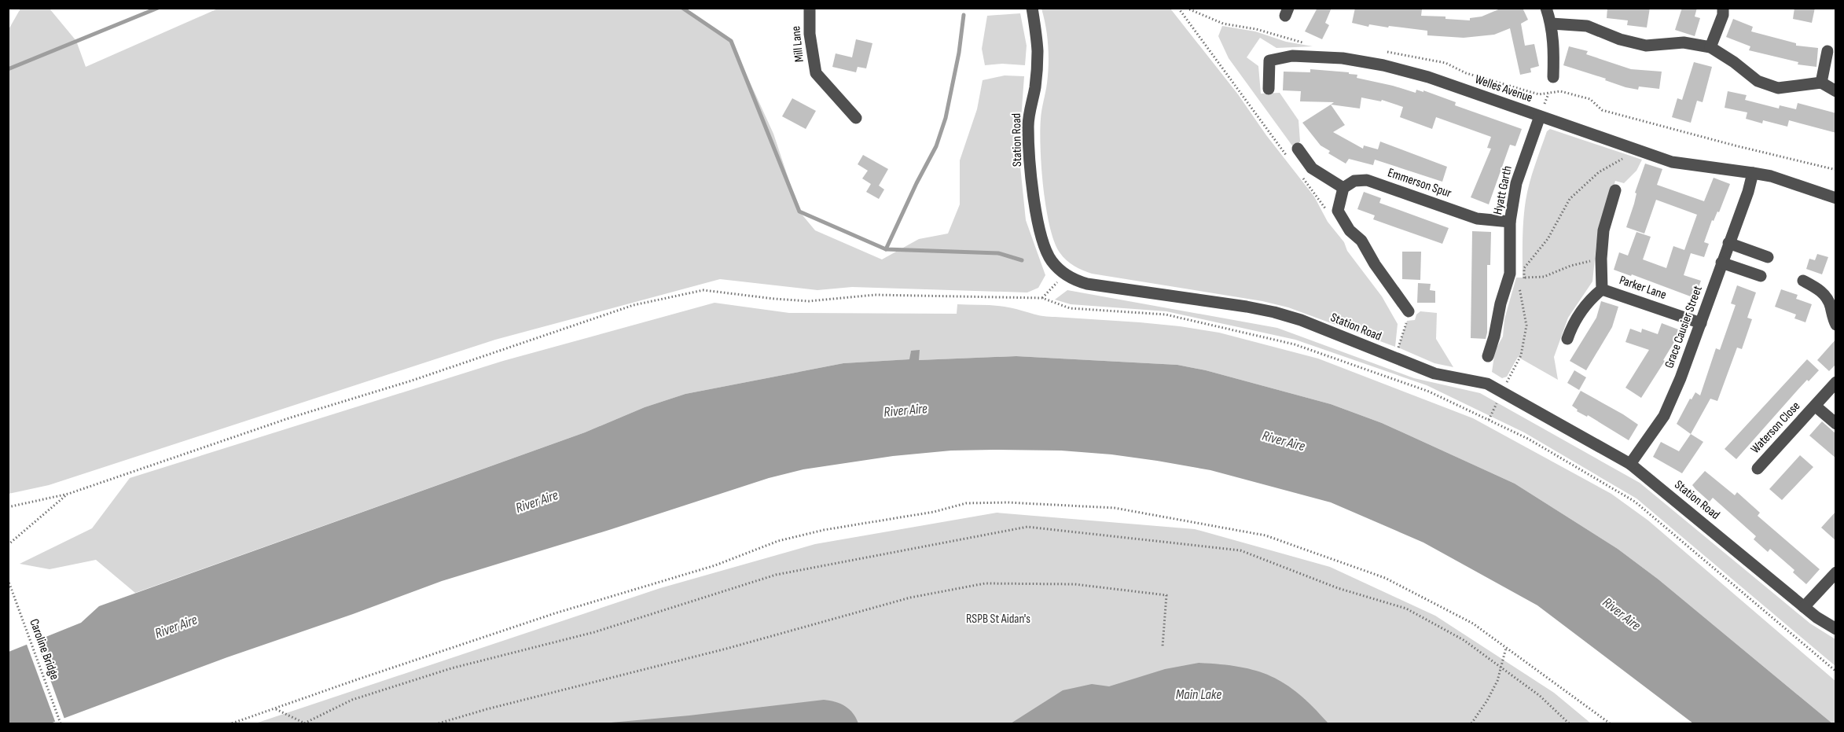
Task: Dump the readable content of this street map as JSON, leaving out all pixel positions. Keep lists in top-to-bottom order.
{
  "streets": {
    "street": [
      "Mill Lane",
      "Welles Avenue",
      "Station Road",
      "Emmerson Spur",
      "Hyatt Garth",
      "Parker Lane",
      "Grace Causier Street",
      "Waterson Close"
    ],
    "path": ["Caroline Bridge"]
  },
  "crossings": [
    ["Welles Avenue", "Hyatt Garth"],
    ["Welles Avenue", "Grace Causier Street"],
    ["Station Road", "Grace Causier Street"],
    ["Emmerson Spur", "Hyatt Garth"],
    ["Parker Lane", "Grace Causier Street"]
  ],
  "water": ["River Aire", "Main Lake"],
  "parks": ["RSPB St Aidan's"]
}
